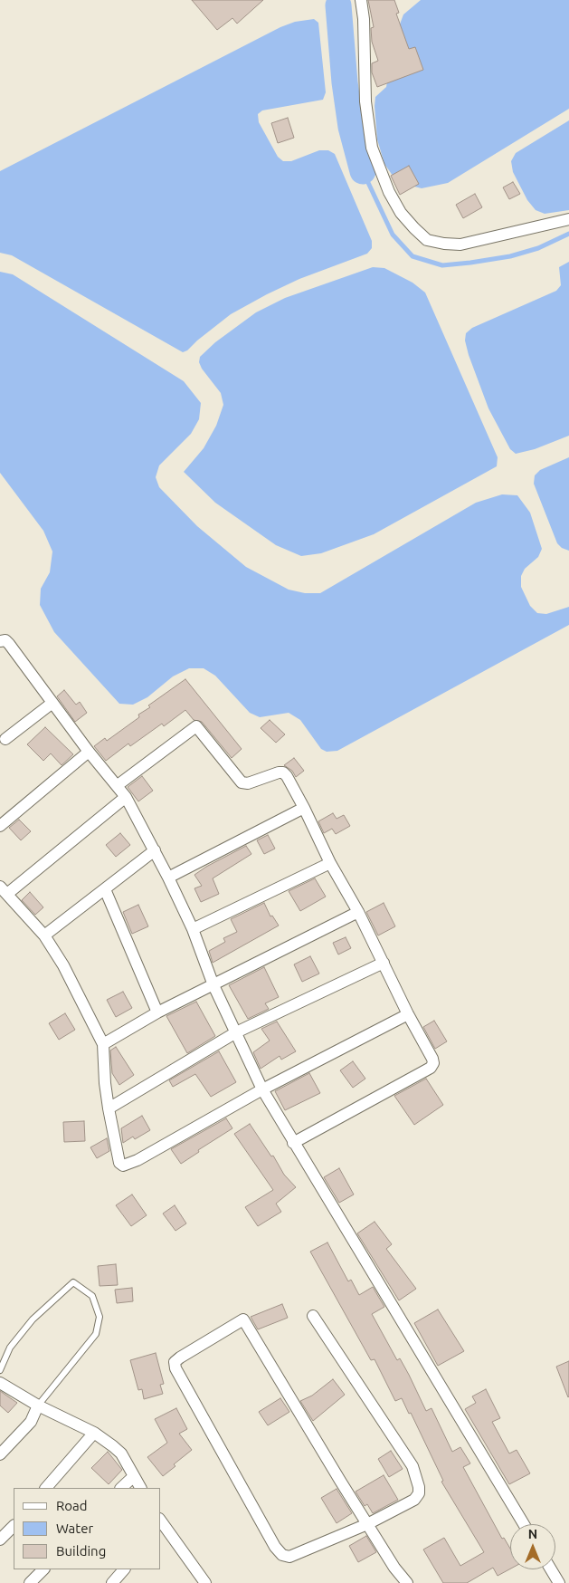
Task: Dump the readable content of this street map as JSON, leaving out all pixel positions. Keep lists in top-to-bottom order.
{
  "legend": ["Road", "Water", "Building"],
  "north": "top"
}
